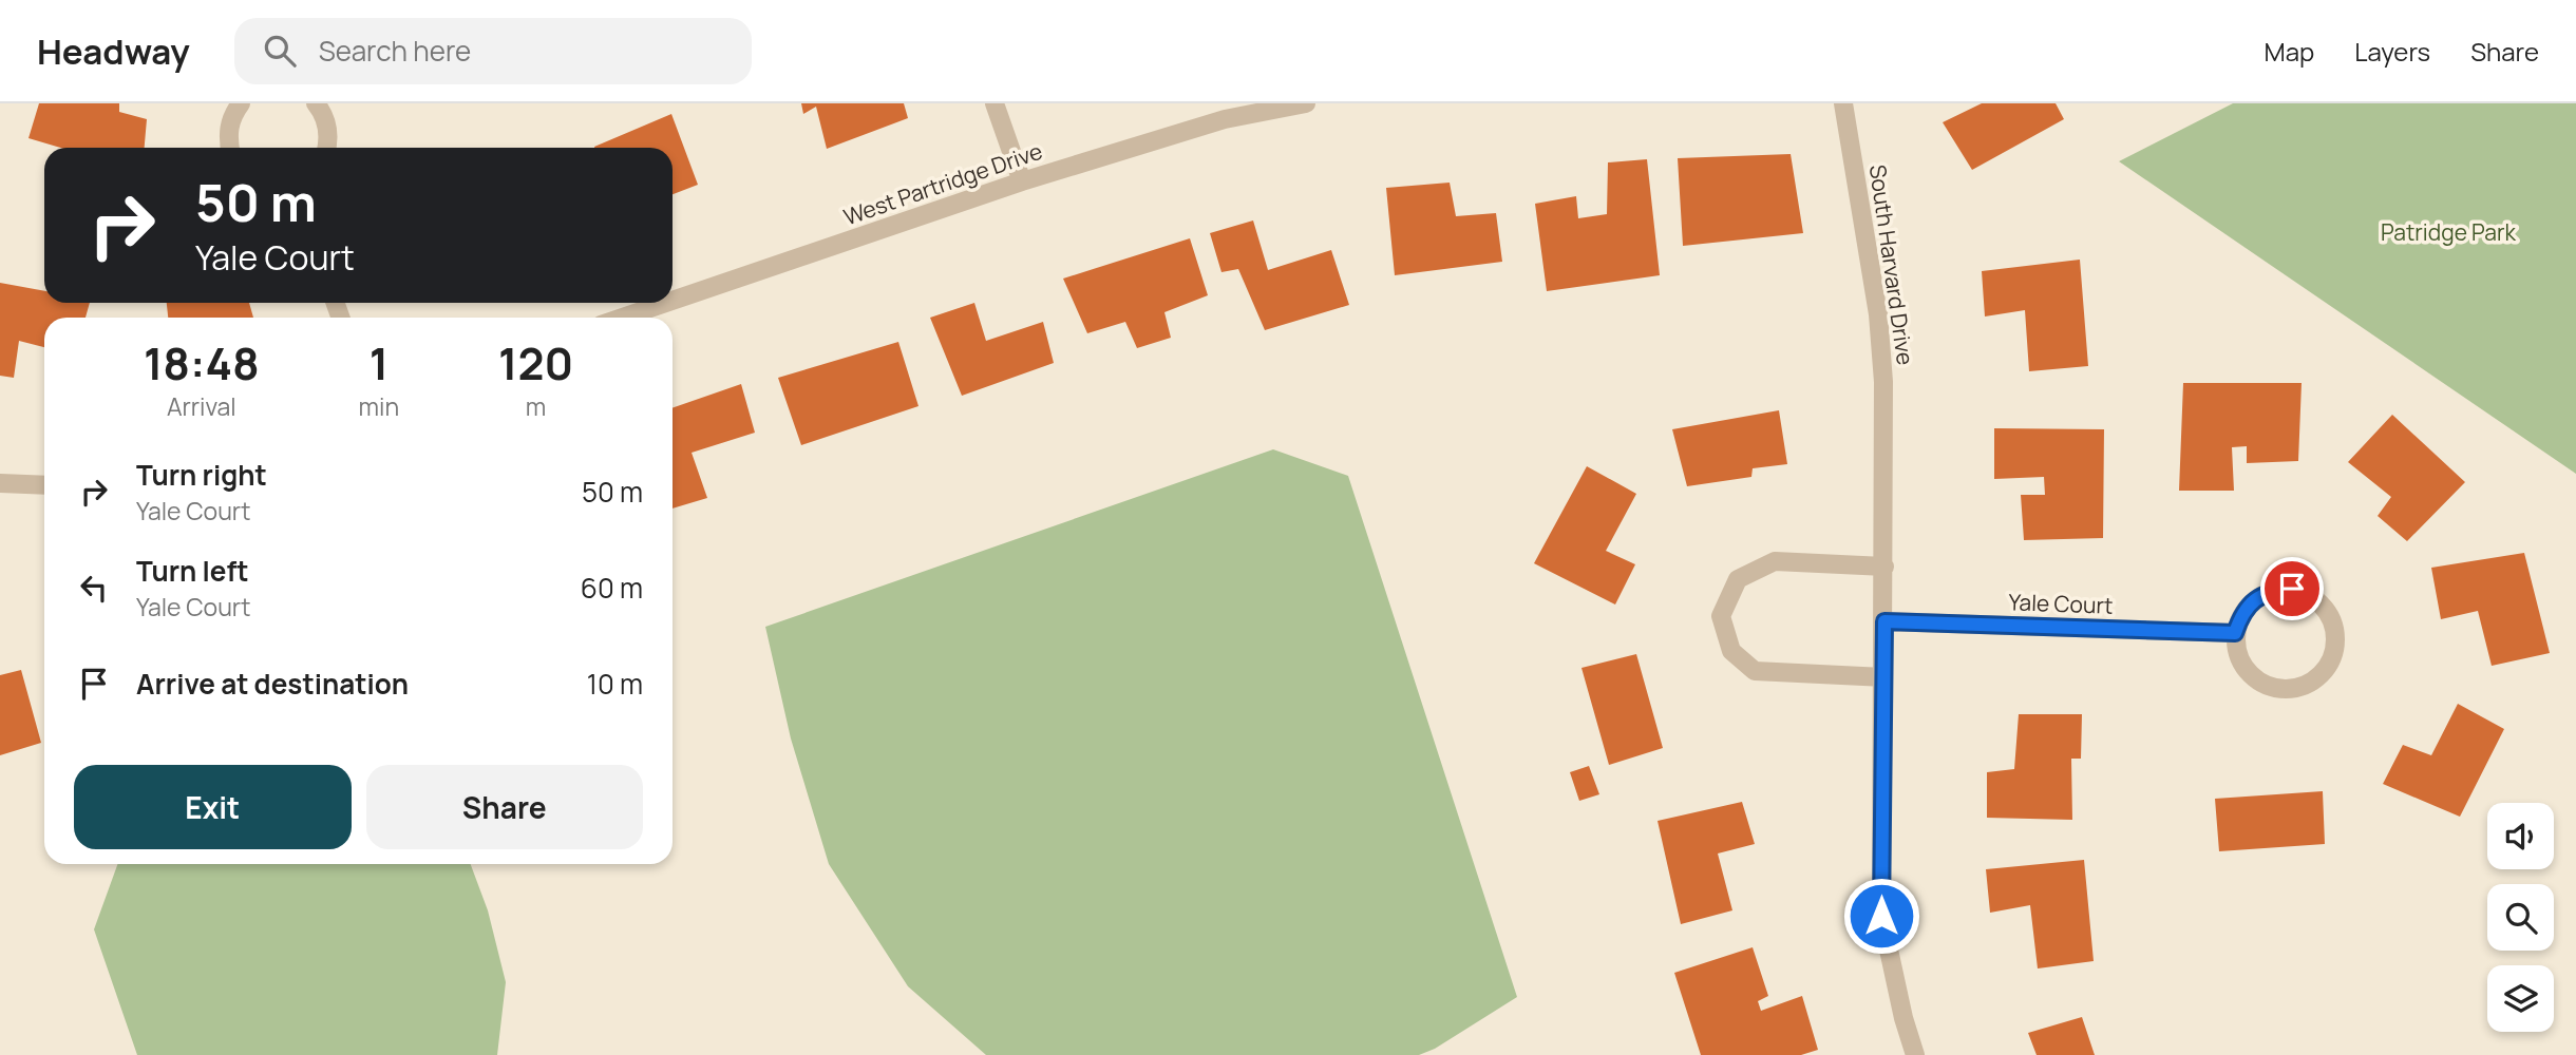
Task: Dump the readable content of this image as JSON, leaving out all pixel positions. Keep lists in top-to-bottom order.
{
  "streets": {
    "street": ["West Partridge Drive", "South Harvard Drive", "Yale Court"]
  },
  "crossings": [
    ["South Harvard Drive", "Yale Court"]
  ],
  "parks": ["Patridge Park"],
  "page": {
    "header": "Headway",
    "search": "Search here",
    "nav": ["Map", "Layers", "Share"],
    "turn": ["50 m", "Yale Court"],
    "eta": [
      "18:48",
      "Arrival",
      "1",
      "min",
      "120",
      "m"
    ],
    "list": [
      {
        "name": "Turn right",
        "note": "Yale Court",
        "value": "50 m"
      },
      {
        "name": "Turn left",
        "note": "Yale Court",
        "value": "60 m"
      },
      {
        "name": "Arrive at destination",
        "value": "10 m"
      }
    ],
    "buttons": ["Exit", "Share"]
  }
}
